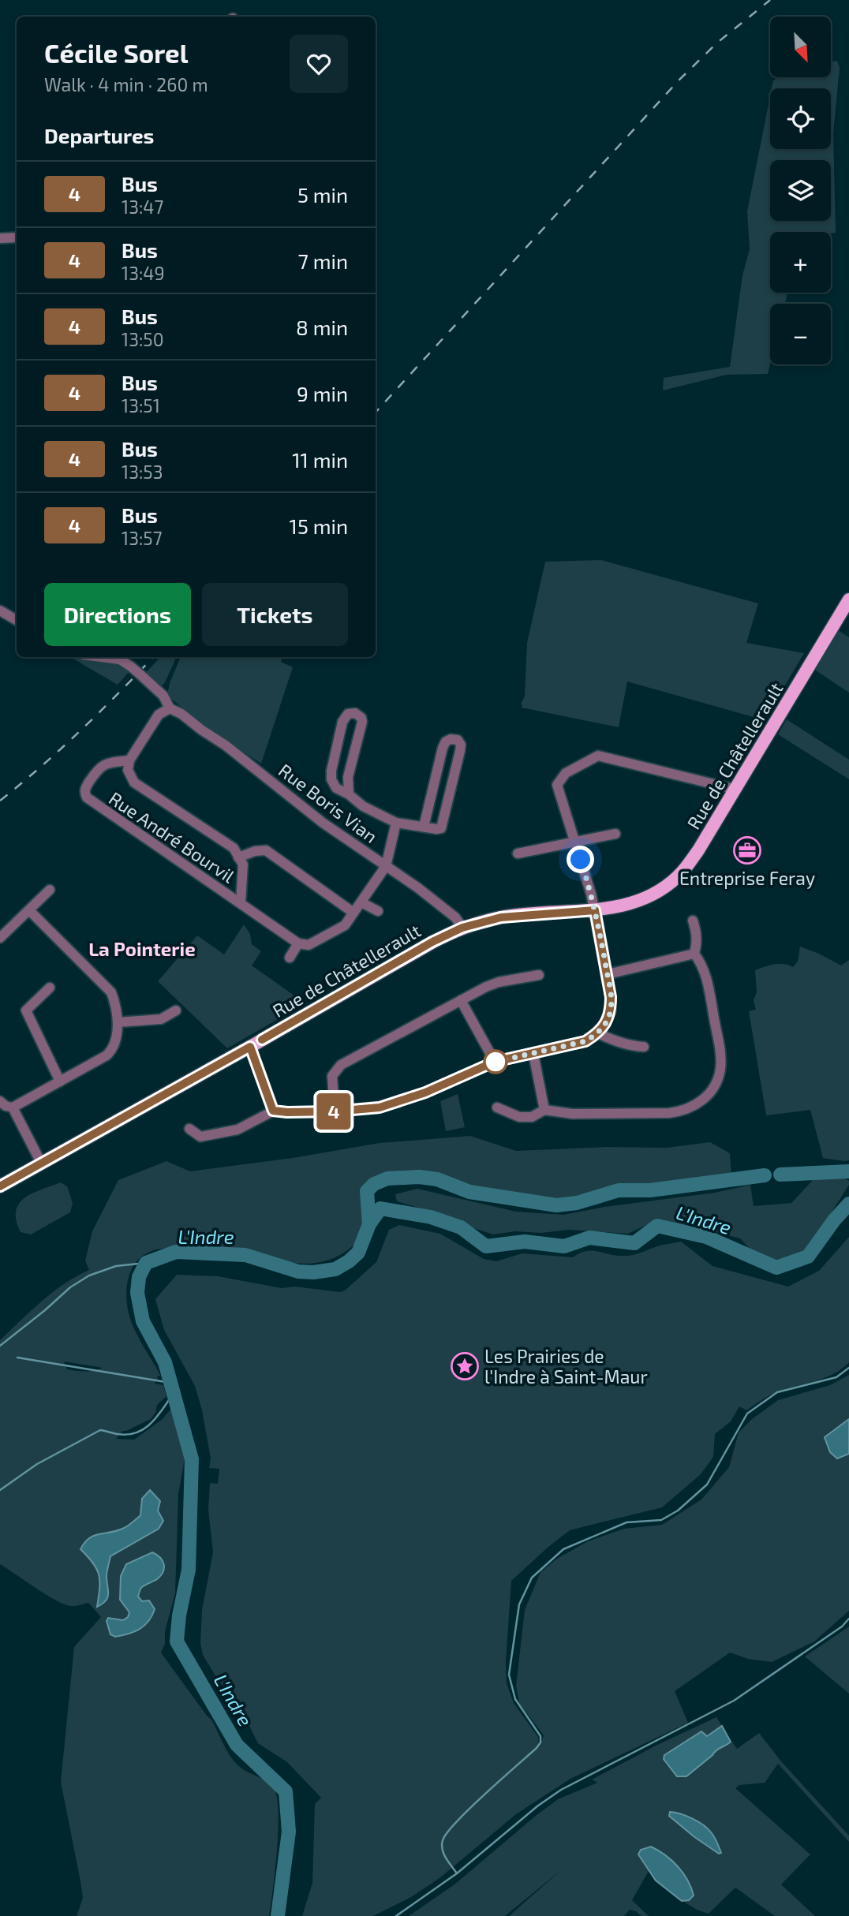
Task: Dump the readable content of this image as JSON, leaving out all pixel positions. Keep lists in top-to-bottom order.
{
  "streets": {
    "main road": ["Rue de Châtellerault"],
    "street": ["Rue Boris Vian", "Rue André Bourvil"]
  },
  "crossings": [
    ["Rue de Châtellerault", "Rue Boris Vian"]
  ],
  "districts": ["La Pointerie"],
  "water": ["L'Indre"],
  "places": {
    "office": ["Entreprise Feray"],
    "place": ["Les Prairies de l'Indre à Saint-Maur"]
  },
  "lines": ["bus line 4"],
  "north": "bottom right",
  "page": {
    "on_map": "4",
    "map_buttons": ["+", "−"],
    "heading": [
      ["Cécile Sorel", "Walk · 4 min · 260 m"],
      "Departures"
    ],
    "list": [
      {
        "mark": "4",
        "name": "Bus",
        "note": "13:47",
        "value": "5 min"
      },
      {
        "mark": "4",
        "name": "Bus",
        "note": "13:49",
        "value": "7 min"
      },
      {
        "mark": "4",
        "name": "Bus",
        "note": "13:50",
        "value": "8 min"
      },
      {
        "mark": "4",
        "name": "Bus",
        "note": "13:51",
        "value": "9 min"
      },
      {
        "mark": "4",
        "name": "Bus",
        "note": "13:53",
        "value": "11 min"
      },
      {
        "mark": "4",
        "name": "Bus",
        "note": "13:57",
        "value": "15 min"
      }
    ],
    "buttons": ["Directions", "Tickets"]
  }
}
